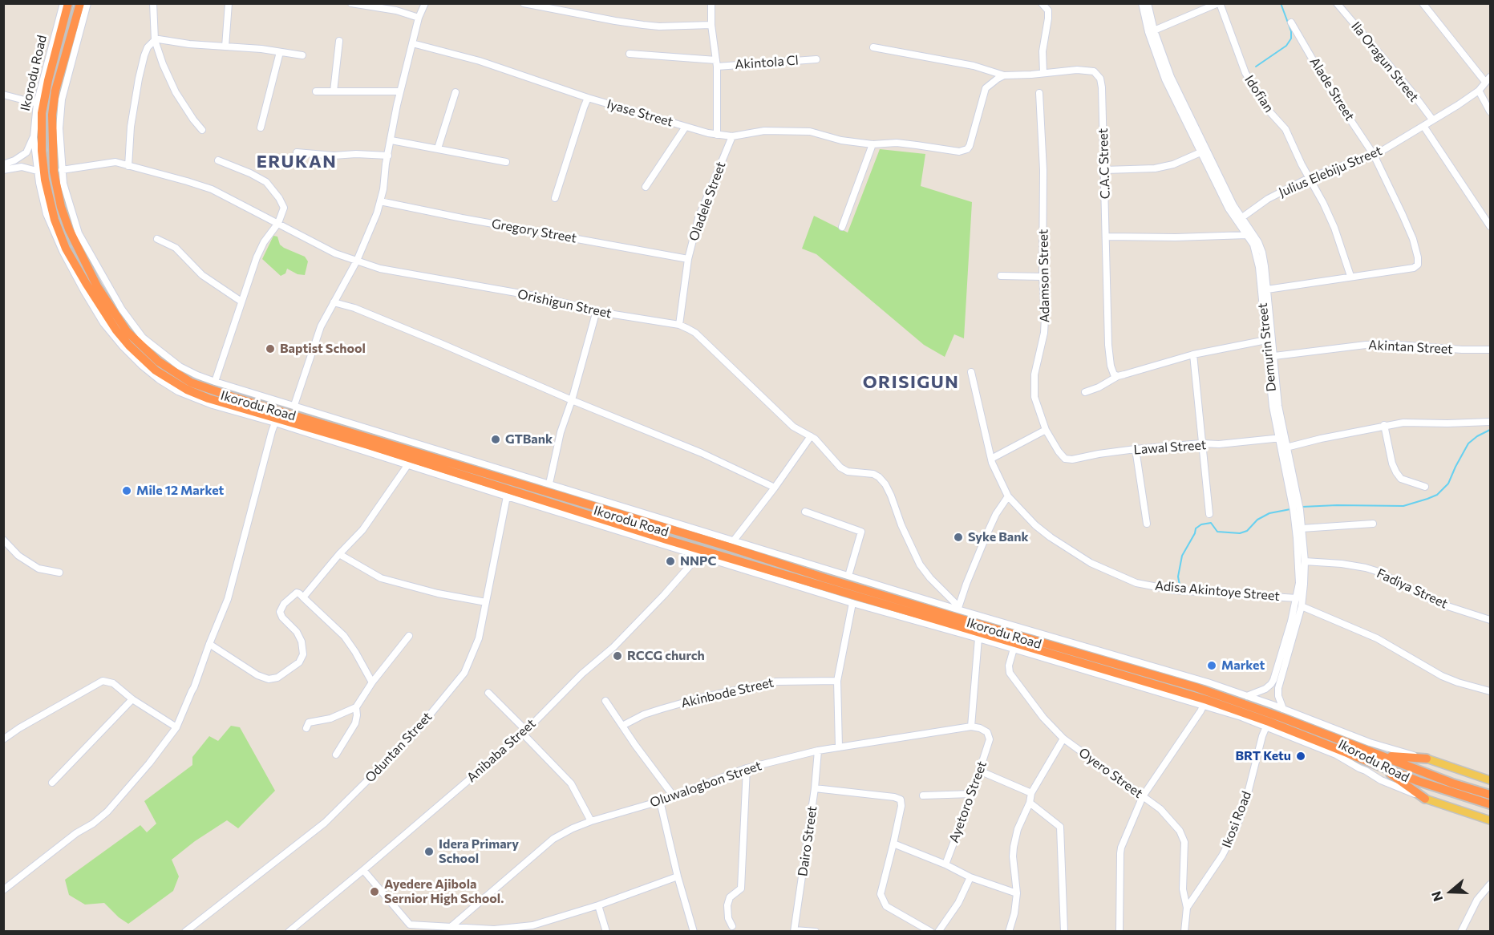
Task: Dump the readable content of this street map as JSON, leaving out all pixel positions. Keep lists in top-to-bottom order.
{
  "streets": {
    "highway": ["Ikorodu Road"],
    "street": [
      "Ila Oragun Street",
      "Akintola Cl",
      "Alade Street",
      "Idofian",
      "Iyase Street",
      "C.A.C Street",
      "Julius Elebiju Street",
      "Oladele Street",
      "Gregory Street",
      "Adamson Street",
      "Orishigun Street",
      "Demurin Street",
      "Akintan Street",
      "Lawal Street",
      "Fadiya Street",
      "Adisa Akintoye Street",
      "Akinbode Street",
      "Oduntan Street",
      "Anibaba Street",
      "Oyero Street",
      "Oluwalogbon Street",
      "Ayetoro Street",
      "Ikosi Road",
      "Dairo Street"
    ]
  },
  "crossings": [
    ["Ila Oragun Street", "Julius Elebiju Street"],
    ["Ikorodu Road", "Orishigun Street"],
    ["Ikorodu Road", "Demurin Street"],
    ["Ikorodu Road", "Oduntan Street"],
    ["Ikorodu Road", "Anibaba Street"],
    ["Ikorodu Road", "Oyero Street"],
    ["Ikorodu Road", "Ikosi Road"],
    ["Alade Street", "Idofian"],
    ["Alade Street", "Julius Elebiju Street"],
    ["Idofian", "Julius Elebiju Street"],
    ["Iyase Street", "Oladele Street"],
    ["Julius Elebiju Street", "Demurin Street"],
    ["Oladele Street", "Gregory Street"],
    ["Oladele Street", "Orishigun Street"],
    ["Adamson Street", "Lawal Street"],
    ["Demurin Street", "Akintan Street"],
    ["Demurin Street", "Lawal Street"],
    ["Demurin Street", "Fadiya Street"],
    ["Demurin Street", "Adisa Akintoye Street"],
    ["Oyero Street", "Ikosi Road"],
    ["Oluwalogbon Street", "Ayetoro Street"],
    ["Oluwalogbon Street", "Dairo Street"]
  ],
  "districts": ["ERUKAN", "ORISIGUN"],
  "places": [
    "Baptist School",
    "GTBank",
    "Mile 12 Market",
    "Syke Bank",
    "NNPC",
    "RCCG church",
    "Market",
    "BRT Ketu",
    "Idera Primary School",
    "Ayedere Ajibola Sernior High School."
  ],
  "north": "left"
}
